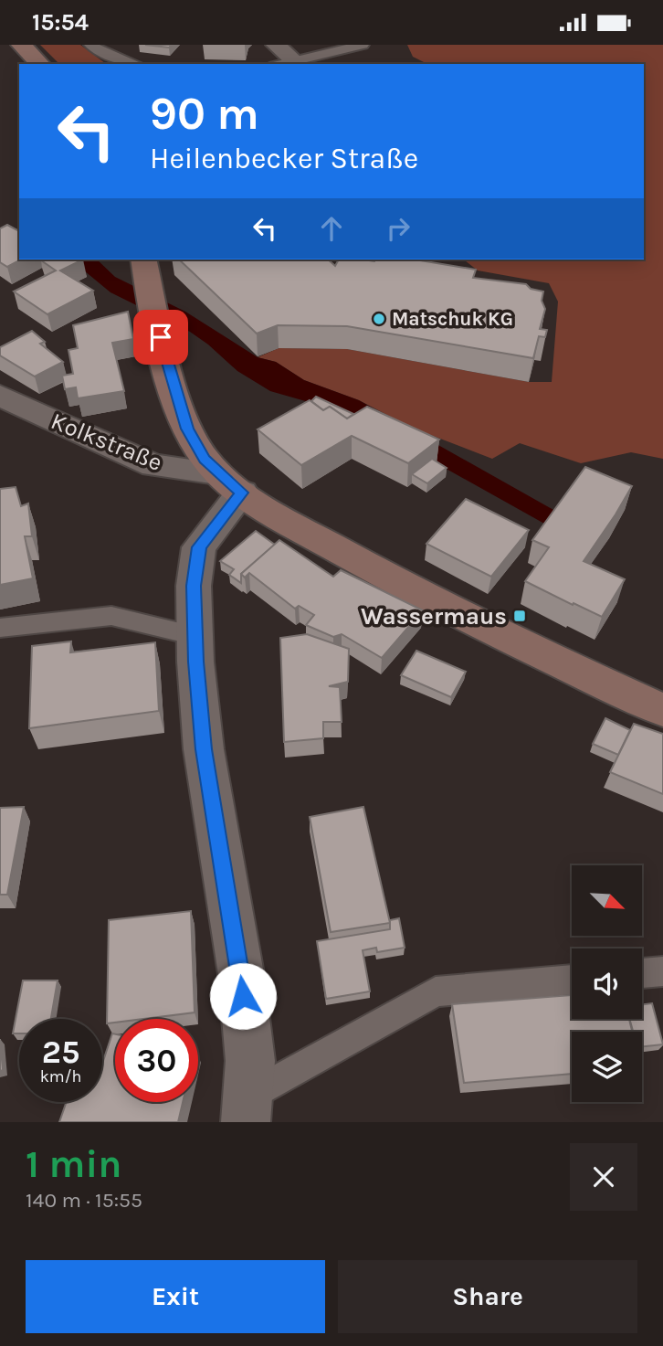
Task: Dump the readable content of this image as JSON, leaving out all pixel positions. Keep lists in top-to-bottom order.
{
  "streets": {
    "street": ["Kolkstraße"]
  },
  "places": {
    "other": ["Matschuk KG"],
    "transit": ["Wassermaus"]
  },
  "north": "bottom right",
  "page": {
    "status": "15:54",
    "turn": ["90 m", "Heilenbecker Straße"],
    "speed": "25 km/h",
    "limit": "30",
    "heading": ["1 min", "140 m · 15:55"],
    "buttons": ["Exit", "Share"]
  }
}
